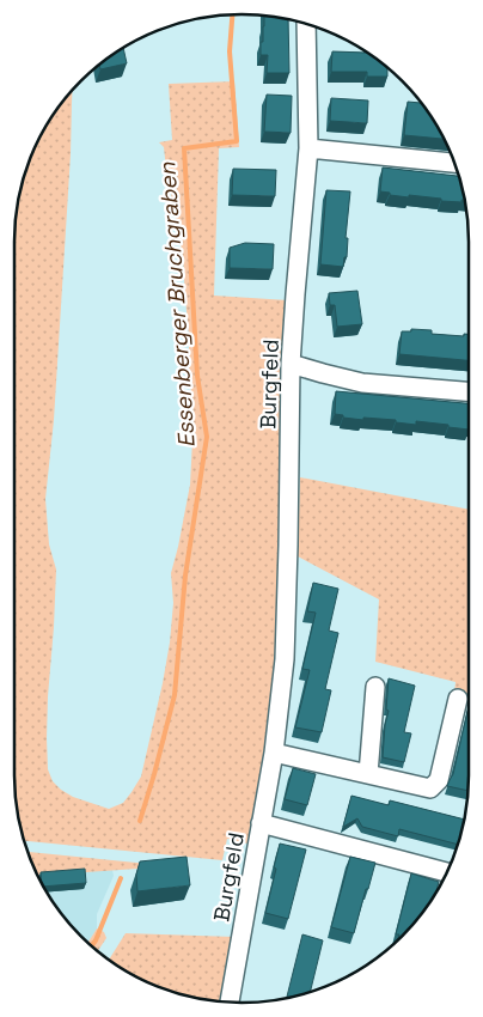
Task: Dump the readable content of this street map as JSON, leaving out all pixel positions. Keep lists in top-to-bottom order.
{
  "streets": {
    "street": ["Burgfeld"]
  },
  "water": ["Essenberger Bruchgraben"]
}
